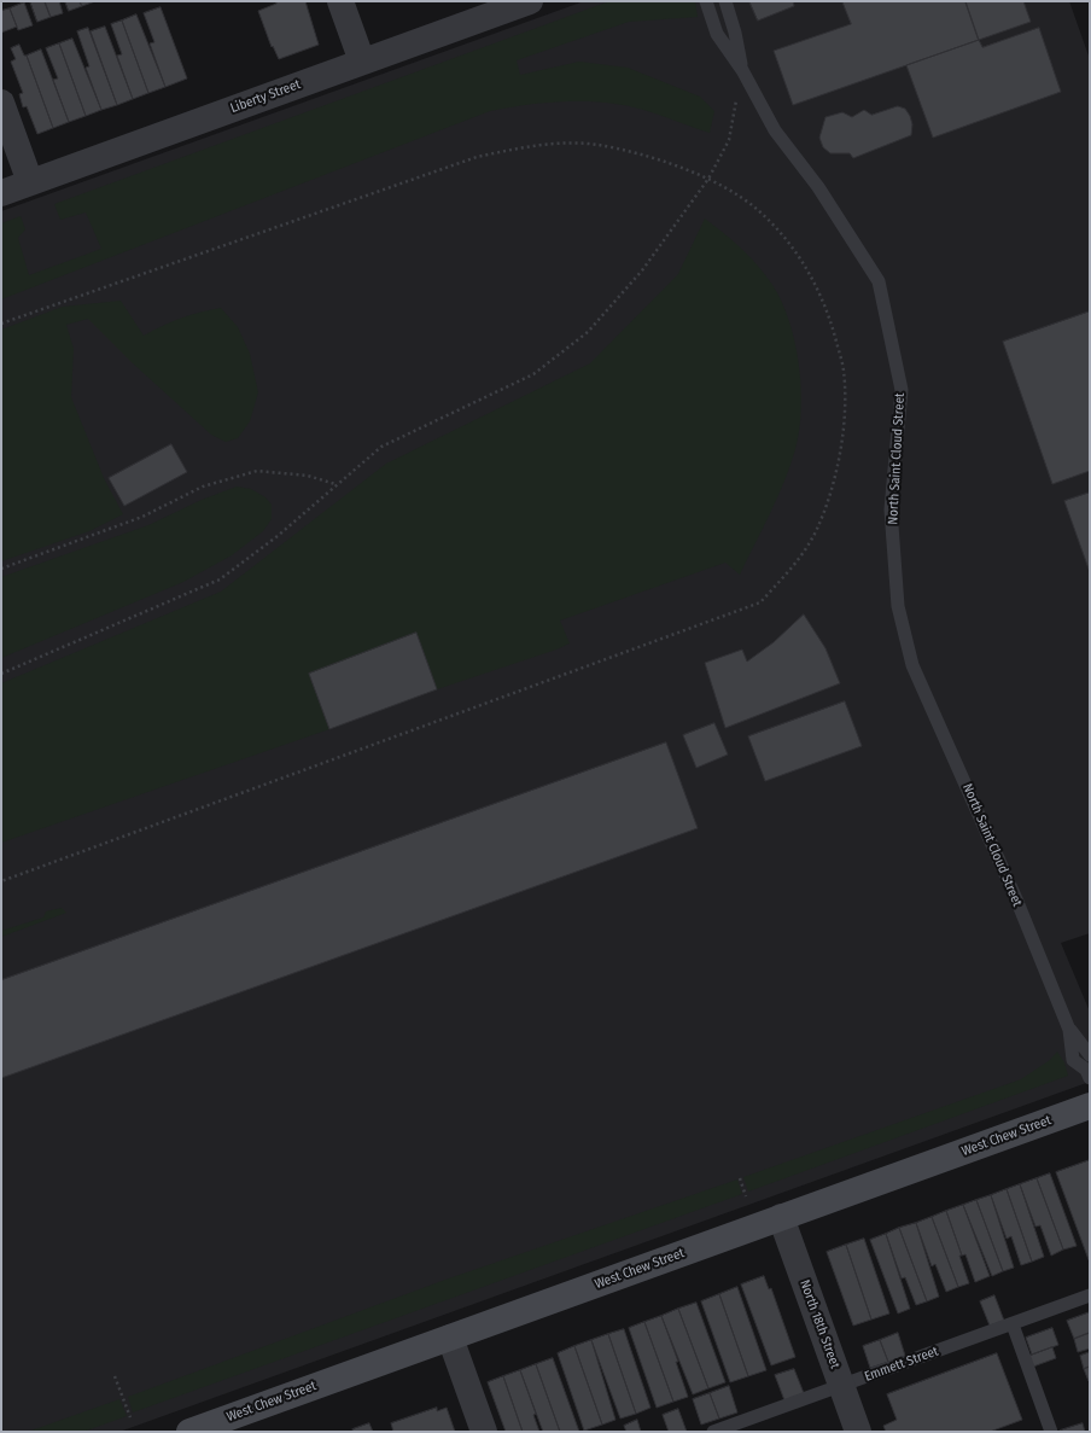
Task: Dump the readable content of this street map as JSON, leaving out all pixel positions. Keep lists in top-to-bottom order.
{
  "streets": {
    "street": ["Liberty Street", "West Chew Street", "North 18th Street"],
    "lane": ["North Saint Cloud Street", "Emmett Street"]
  },
  "crossings": [
    ["West Chew Street", "North 18th Street"],
    ["North 18th Street", "Emmett Street"]
  ]
}
